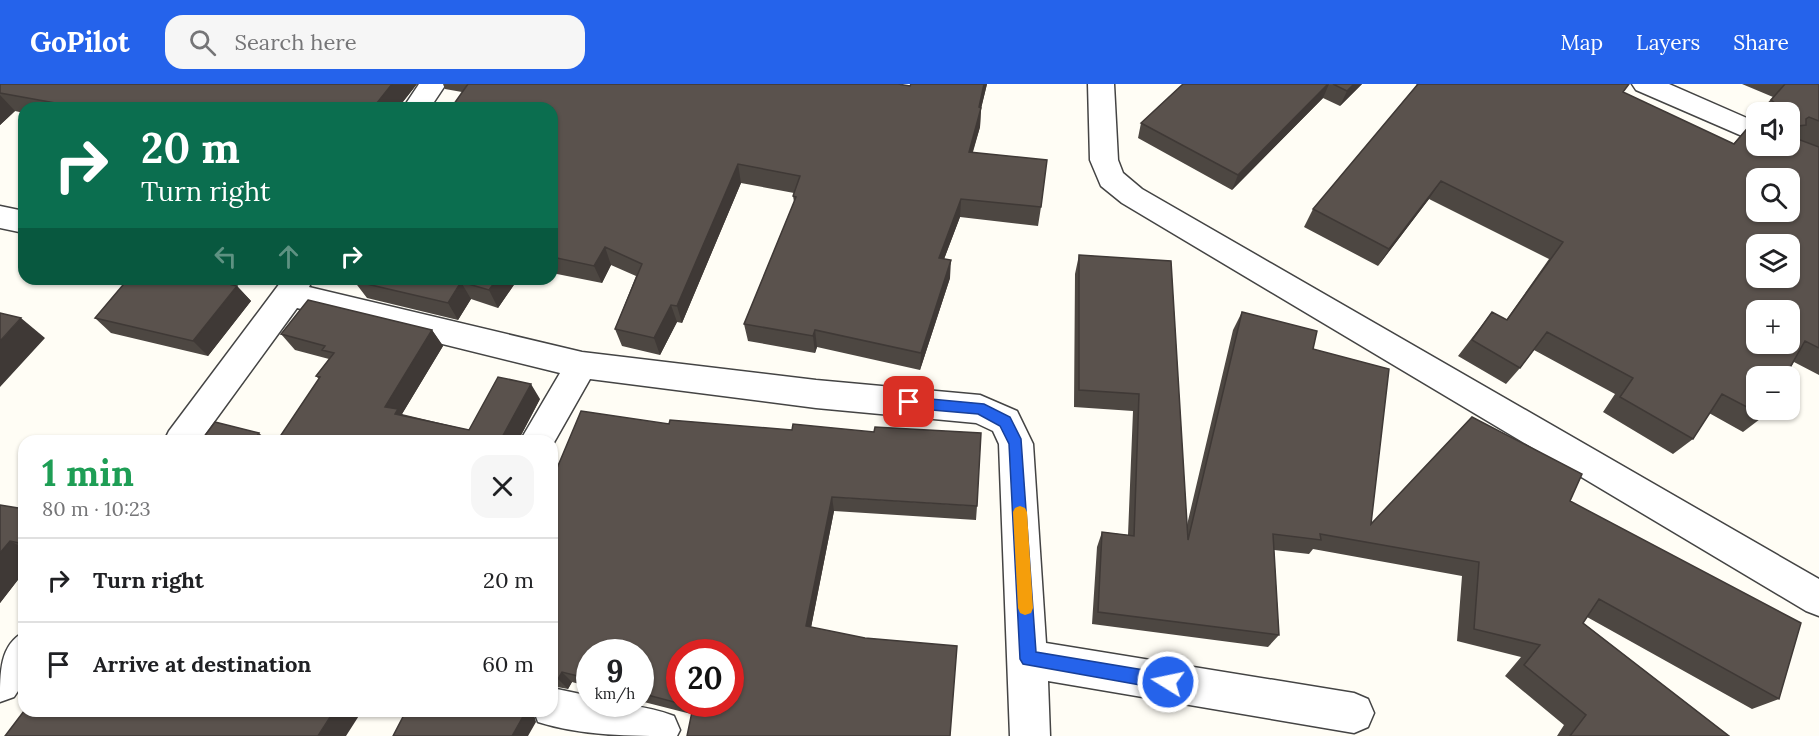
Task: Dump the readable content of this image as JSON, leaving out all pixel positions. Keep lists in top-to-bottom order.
{
  "page": {
    "header": "GoPilot",
    "search": "Search here",
    "nav": ["Map", "Layers", "Share"],
    "map_buttons": ["+", "−"],
    "turn": ["20 m", "Turn right"],
    "heading": ["1 min", "80 m · 10:23"],
    "list": [
      {
        "name": "Turn right",
        "value": "20 m"
      },
      {
        "name": "Arrive at destination",
        "value": "60 m"
      }
    ],
    "speed": "9 km/h",
    "limit": "20"
  }
}
